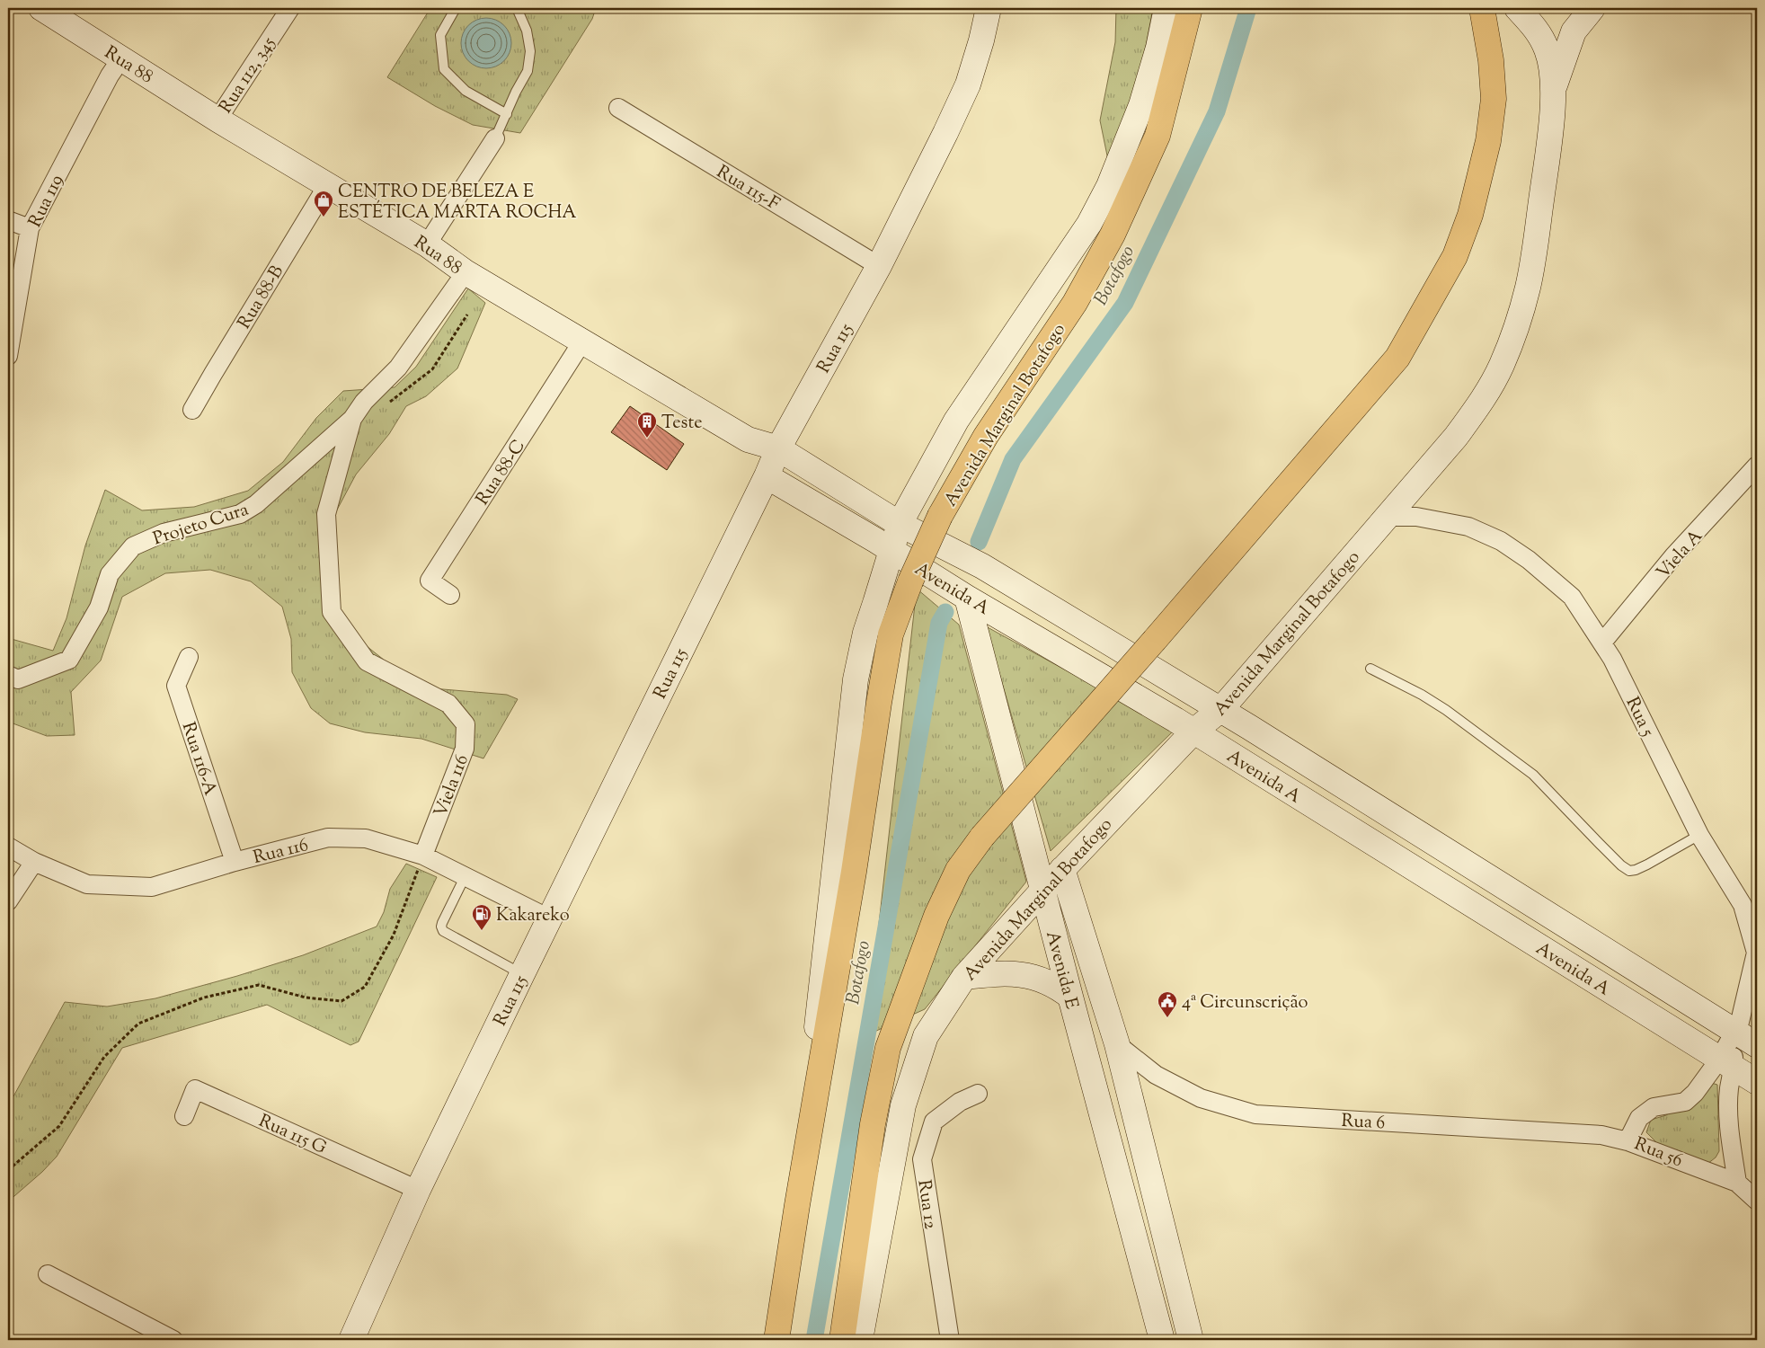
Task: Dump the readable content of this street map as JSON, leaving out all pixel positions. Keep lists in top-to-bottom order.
{
  "streets": {
    "main road": [
      "Rua 88",
      "Rua 115",
      "Avenida Marginal Botafogo",
      "Avenida A",
      "Avenida E"
    ],
    "street": [
      "Rua 112, 345",
      "Rua 115-F",
      "Rua 119",
      "Rua 88-B",
      "Rua 88-C",
      "Projeto Cura",
      "Viela A",
      "Rua 5",
      "Rua 116-A",
      "Viela 116",
      "Rua 116",
      "Rua 6",
      "Rua 115 G",
      "Rua 56",
      "Rua 12"
    ]
  },
  "crossings": [
    ["Rua 88", "Rua 112, 345"],
    ["Rua 88", "Rua 119"],
    ["Rua 88", "Rua 88-B"],
    ["Rua 88", "Rua 115"],
    ["Rua 88", "Rua 88-C"],
    ["Rua 88", "Projeto Cura"],
    ["Rua 88", "Avenida A"],
    ["Rua 115-F", "Rua 115"],
    ["Rua 115", "Avenida A"],
    ["Rua 115", "Rua 116"],
    ["Rua 115", "Rua 115 G"],
    ["Avenida Marginal Botafogo", "Avenida A"],
    ["Avenida Marginal Botafogo", "Rua 5"],
    ["Avenida Marginal Botafogo", "Avenida E"],
    ["Projeto Cura", "Viela 116"],
    ["Viela A", "Rua 5"],
    ["Avenida A", "Rua 5"],
    ["Avenida A", "Avenida E"],
    ["Avenida A", "Rua 56"],
    ["Rua 5", "Rua 56"],
    ["Rua 116-A", "Rua 116"],
    ["Viela 116", "Rua 116"],
    ["Avenida E", "Rua 6"],
    ["Rua 6", "Rua 56"]
  ],
  "water": ["Botafogo"],
  "places": {
    "shop": ["CENTRO DE BELEZA E ESTÉTICA MARTA ROCHA"],
    "building": ["Teste"],
    "fuel station": ["Kakareko"],
    "public building": ["4ª Circunscrição"]
  }
}
